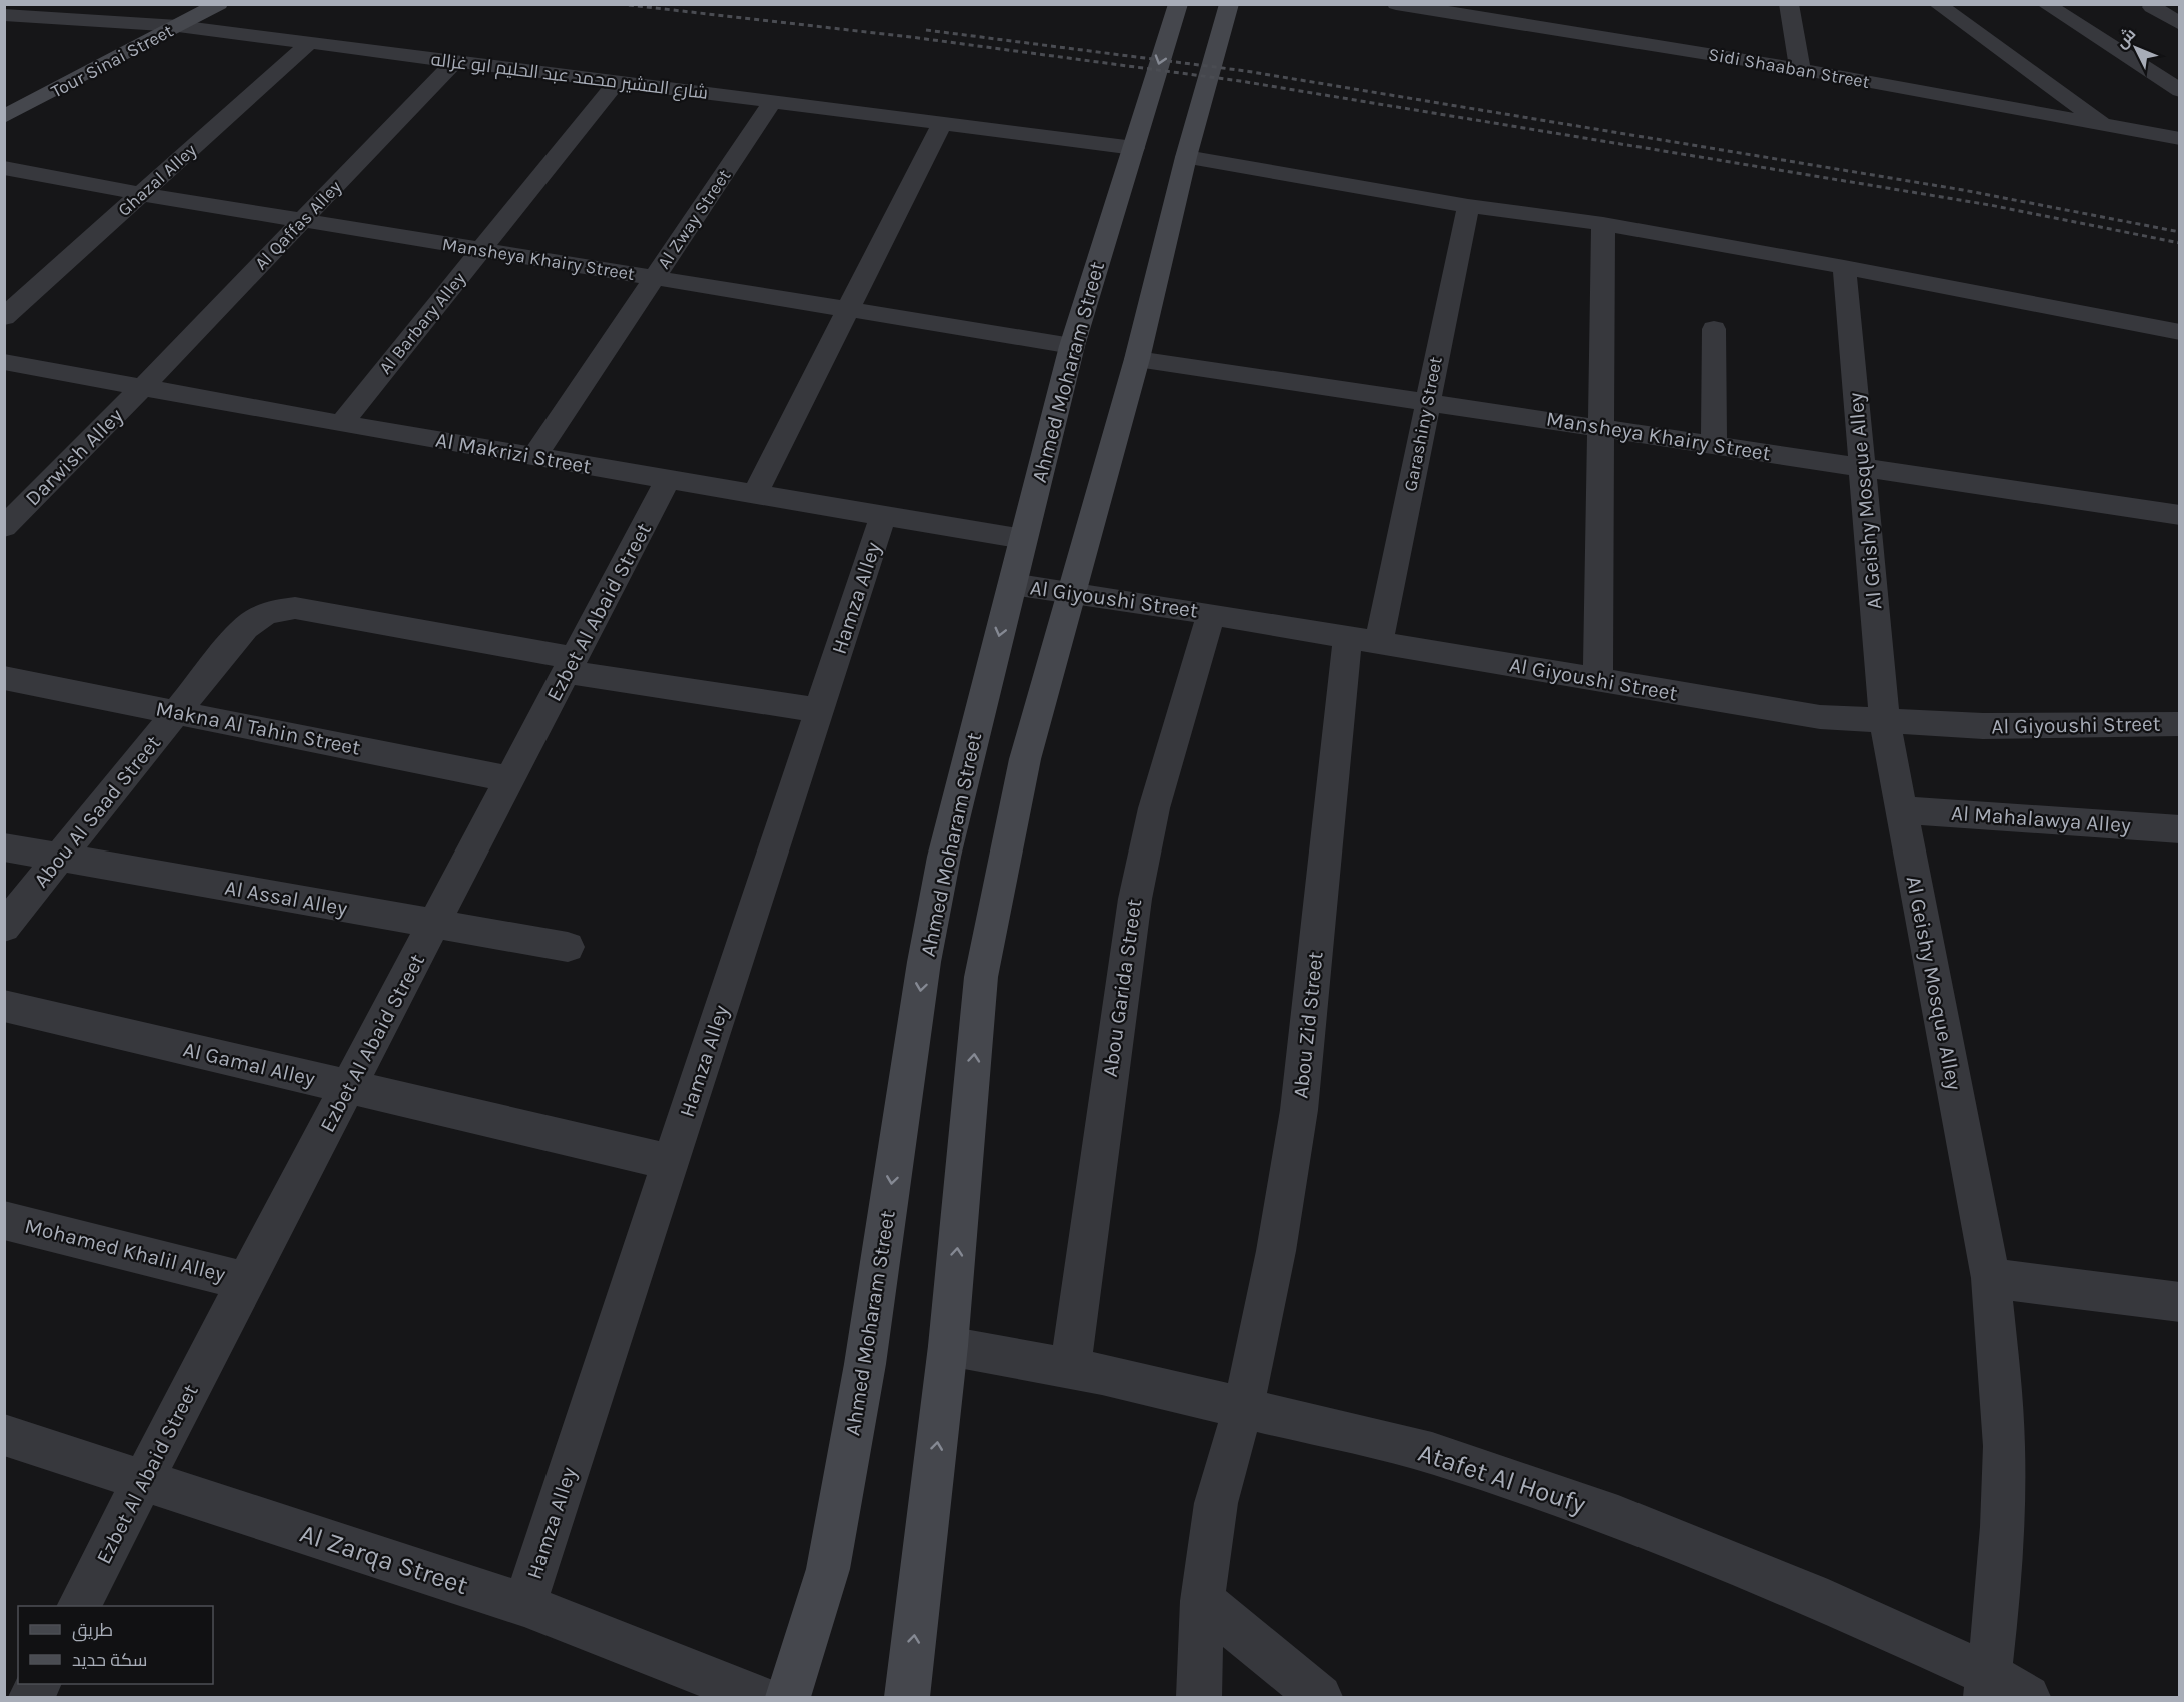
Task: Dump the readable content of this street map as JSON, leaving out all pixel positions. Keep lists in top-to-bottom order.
{
  "streets": {
    "main road": ["Tour Sinai Street", "Ahmed Moharam Street"],
    "street": [
      "Sidi Shaaban Street",
      "شارع المشير محمد عبد الحليم ابو غزاله",
      "Ghazal Alley",
      "Al Zway Street",
      "Al Qaffas Alley",
      "Mansheya Khairy Street",
      "Al Barbary Alley",
      "Garashiny Street",
      "Al Makrizi Street",
      "Darwish Alley",
      "Al Geishy Mosque Alley",
      "Hamza Alley",
      "Al Giyoushi Street",
      "Ezbet Al Abaid Street",
      "Makna Al Tahin Street",
      "Abou Al Saad Street",
      "Al Mahalawya Alley",
      "Al Assal Alley",
      "Abou Garida Street",
      "Abou Zid Street",
      "Al Gamal Alley",
      "Mohamed Khalil Alley",
      "Atafet Al Houfy",
      "Al Zarqa Street"
    ]
  },
  "crossings": [
    ["Tour Sinai Street", "شارع المشير محمد عبد الحليم ابو غزاله"],
    ["شارع المشير محمد عبد الحليم ابو غزاله", "Ghazal Alley"],
    ["شارع المشير محمد عبد الحليم ابو غزاله", "Al Zway Street"],
    ["شارع المشير محمد عبد الحليم ابو غزاله", "Al Qaffas Alley"],
    ["شارع المشير محمد عبد الحليم ابو غزاله", "Al Barbary Alley"],
    ["شارع المشير محمد عبد الحليم ابو غزاله", "Ahmed Moharam Street"],
    ["Ghazal Alley", "Mansheya Khairy Street"],
    ["Al Zway Street", "Mansheya Khairy Street"],
    ["Al Zway Street", "Al Makrizi Street"],
    ["Al Qaffas Alley", "Mansheya Khairy Street"],
    ["Al Qaffas Alley", "Al Makrizi Street"],
    ["Al Qaffas Alley", "Darwish Alley"],
    ["Mansheya Khairy Street", "Al Barbary Alley"],
    ["Mansheya Khairy Street", "Ahmed Moharam Street"],
    ["Mansheya Khairy Street", "Garashiny Street"],
    ["Mansheya Khairy Street", "Al Geishy Mosque Alley"],
    ["Al Barbary Alley", "Al Makrizi Street"],
    ["Ahmed Moharam Street", "Al Makrizi Street"],
    ["Ahmed Moharam Street", "Al Giyoushi Street"],
    ["Garashiny Street", "Al Giyoushi Street"],
    ["Garashiny Street", "Abou Zid Street"],
    ["Al Makrizi Street", "Darwish Alley"],
    ["Al Makrizi Street", "Hamza Alley"],
    ["Al Makrizi Street", "Ezbet Al Abaid Street"],
    ["Al Geishy Mosque Alley", "Al Giyoushi Street"],
    ["Al Geishy Mosque Alley", "Al Mahalawya Alley"],
    ["Al Geishy Mosque Alley", "Atafet Al Houfy"],
    ["Hamza Alley", "Al Gamal Alley"],
    ["Hamza Alley", "Al Zarqa Street"],
    ["Al Giyoushi Street", "Abou Garida Street"],
    ["Al Giyoushi Street", "Abou Zid Street"],
    ["Ezbet Al Abaid Street", "Makna Al Tahin Street"],
    ["Ezbet Al Abaid Street", "Abou Al Saad Street"],
    ["Ezbet Al Abaid Street", "Al Assal Alley"],
    ["Ezbet Al Abaid Street", "Al Gamal Alley"],
    ["Ezbet Al Abaid Street", "Mohamed Khalil Alley"],
    ["Ezbet Al Abaid Street", "Al Zarqa Street"],
    ["Makna Al Tahin Street", "Abou Al Saad Street"],
    ["Abou Al Saad Street", "Al Assal Alley"],
    ["Abou Garida Street", "Atafet Al Houfy"],
    ["Abou Zid Street", "Atafet Al Houfy"]
  ],
  "legend": ["طريق", "سكة حديد"],
  "north": "top left"
}
